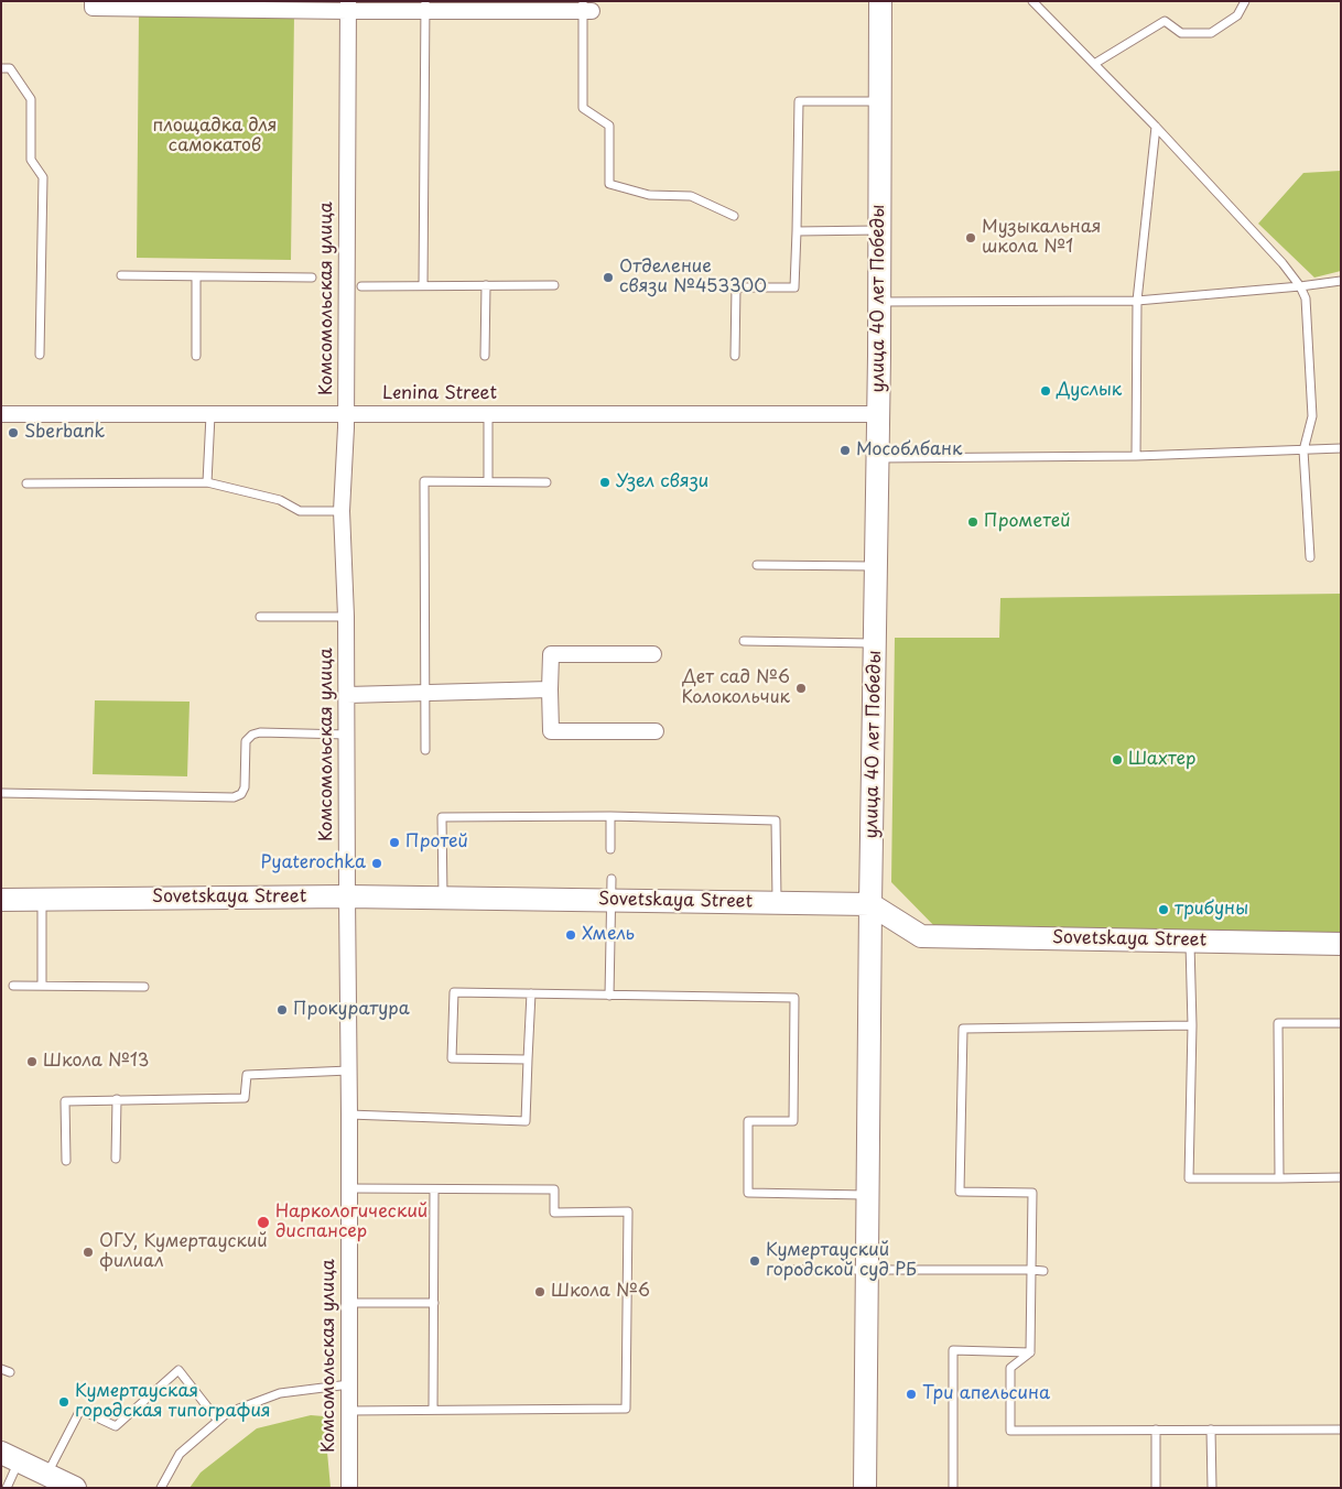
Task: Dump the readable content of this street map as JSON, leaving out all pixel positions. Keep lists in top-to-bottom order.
{
  "streets": {
    "main road": ["улица 40 лет Победы", "Sovetskaya Street"],
    "street": ["Комсомольская улица", "Lenina Street"]
  },
  "crossings": [
    ["Комсомольская улица", "Lenina Street"],
    ["Комсомольская улица", "Sovetskaya Street"],
    ["улица 40 лет Победы", "Lenina Street"],
    ["улица 40 лет Победы", "Sovetskaya Street"]
  ],
  "parks": ["площадка для самокатов"],
  "places": [
    "Музыкальная школа №1",
    "Отделение связи №453300",
    "Дуслык",
    "Sberbank",
    "Мособлбанк",
    "Узел связи",
    "Прометей",
    "Дет сад №6 Колокольчик",
    "Шахтер",
    "Протей",
    "Pyaterochka",
    "трибуны",
    "Хмель",
    "Прокуратура",
    "Школа №13",
    "Наркологический диспансер",
    "ОГУ, Кумертауский филиал",
    "Кумертауский городской суд РБ",
    "Школа №6",
    "Три апельсина",
    "Кумертауская городская типография"
  ]
}
